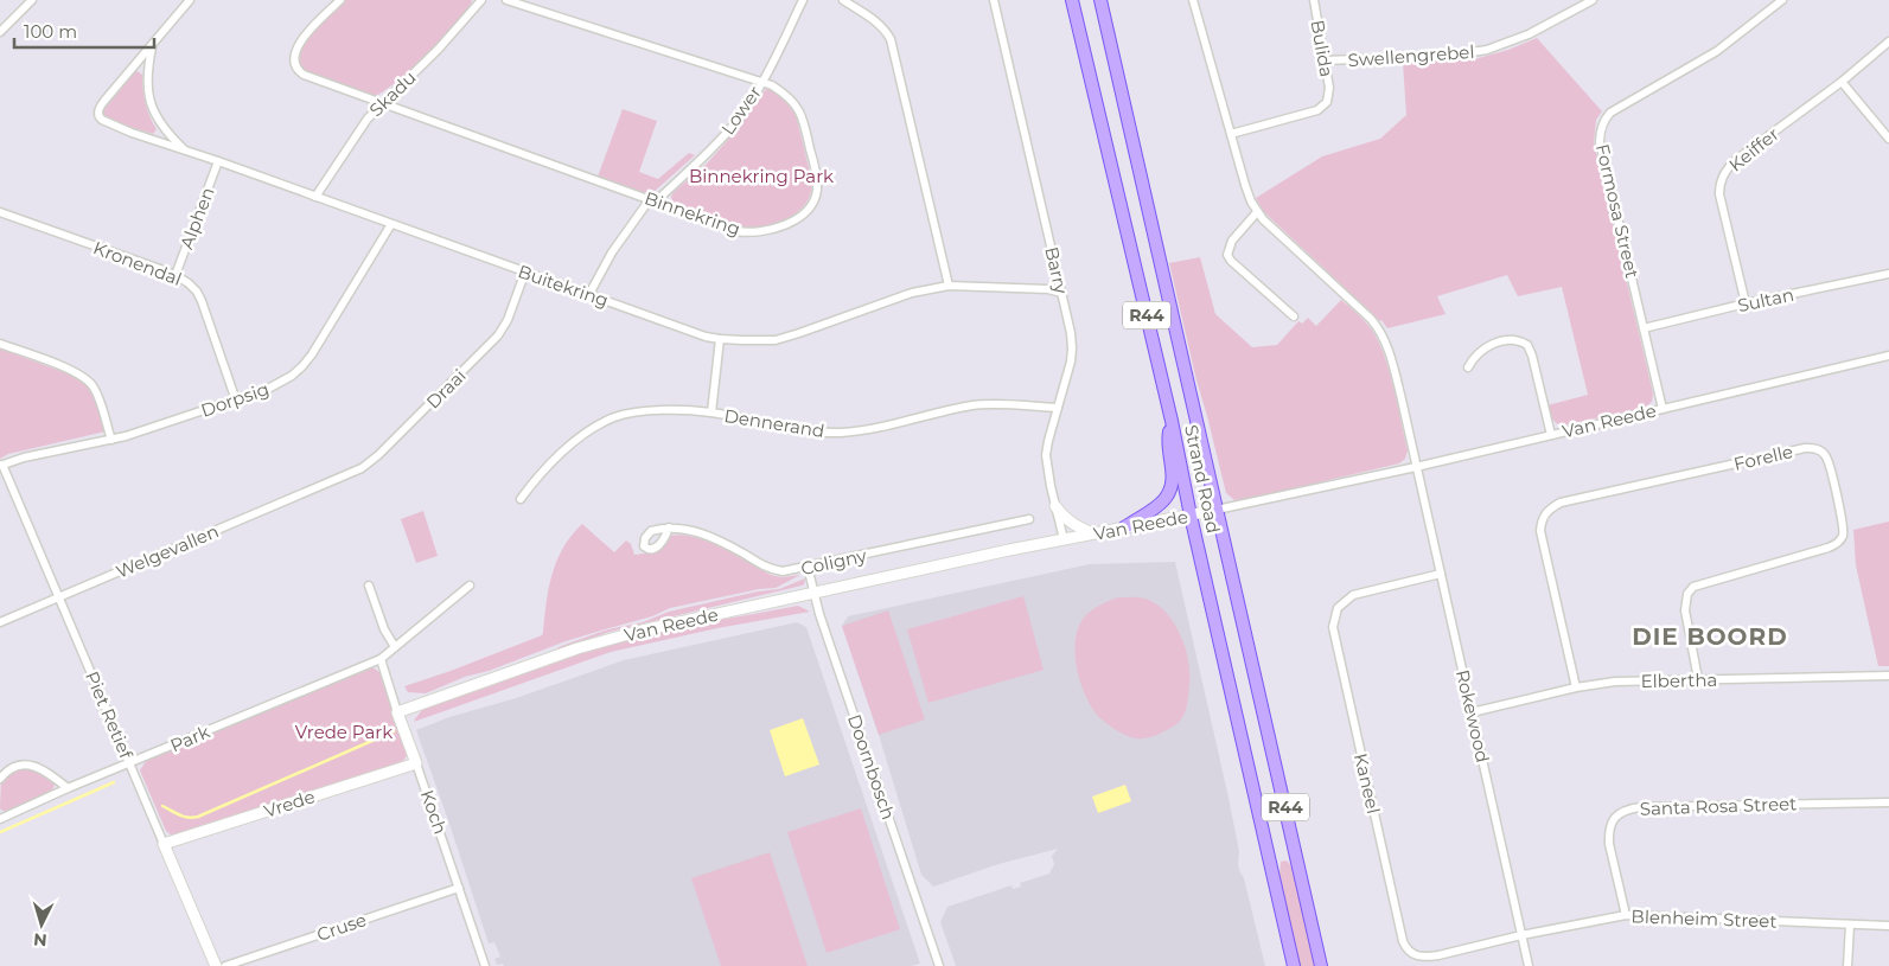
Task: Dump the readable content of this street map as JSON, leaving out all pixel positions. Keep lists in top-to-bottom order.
{
  "streets": {
    "main road": ["R44", "Strand Road"],
    "street": [
      "Bulida",
      "Swellengrebel",
      "Skadu",
      "Lower",
      "Keiffer",
      "Formosa Street",
      "Binnekring",
      "Alphen",
      "Kronendal",
      "Barry",
      "Buitekring",
      "Sultan",
      "Draai",
      "Dorpsig",
      "Van Reede",
      "Dennerand",
      "Forelle",
      "Welgevallen",
      "Coligny",
      "Elbertha",
      "Piet Retief",
      "Rokewood",
      "Park",
      "Doornbosch",
      "Kaneel",
      "Vrede",
      "Santa Rosa Street",
      "Koch",
      "Blenheim Street",
      "Cruse"
    ]
  },
  "crossings": [
    ["Bulida", "Swellengrebel"],
    ["Skadu", "Binnekring"],
    ["Skadu", "Buitekring"],
    ["Lower", "Binnekring"],
    ["Lower", "Buitekring"],
    ["Keiffer", "Sultan"],
    ["Formosa Street", "Sultan"],
    ["Formosa Street", "Van Reede"],
    ["Alphen", "Kronendal"],
    ["Alphen", "Buitekring"],
    ["Kronendal", "Dorpsig"],
    ["Barry", "Buitekring"],
    ["Barry", "Van Reede"],
    ["Barry", "Dennerand"],
    ["Buitekring", "Draai"],
    ["Buitekring", "Dorpsig"],
    ["Draai", "Welgevallen"],
    ["Dorpsig", "Piet Retief"],
    ["Van Reede", "Strand Road"],
    ["Van Reede", "Rokewood"],
    ["Van Reede", "Doornbosch"],
    ["Van Reede", "Koch"],
    ["Forelle", "Elbertha"],
    ["Welgevallen", "Piet Retief"],
    ["Coligny", "Doornbosch"],
    ["Elbertha", "Rokewood"],
    ["Piet Retief", "Park"],
    ["Piet Retief", "Vrede"],
    ["Rokewood", "Kaneel"],
    ["Rokewood", "Blenheim Street"],
    ["Park", "Koch"],
    ["Kaneel", "Blenheim Street"],
    ["Vrede", "Koch"],
    ["Santa Rosa Street", "Blenheim Street"],
    ["Koch", "Cruse"]
  ],
  "districts": ["DIE BOORD"],
  "parks": ["Binnekring Park", "Vrede Park"],
  "scale_bar": "100 m",
  "north": "bottom"
}
